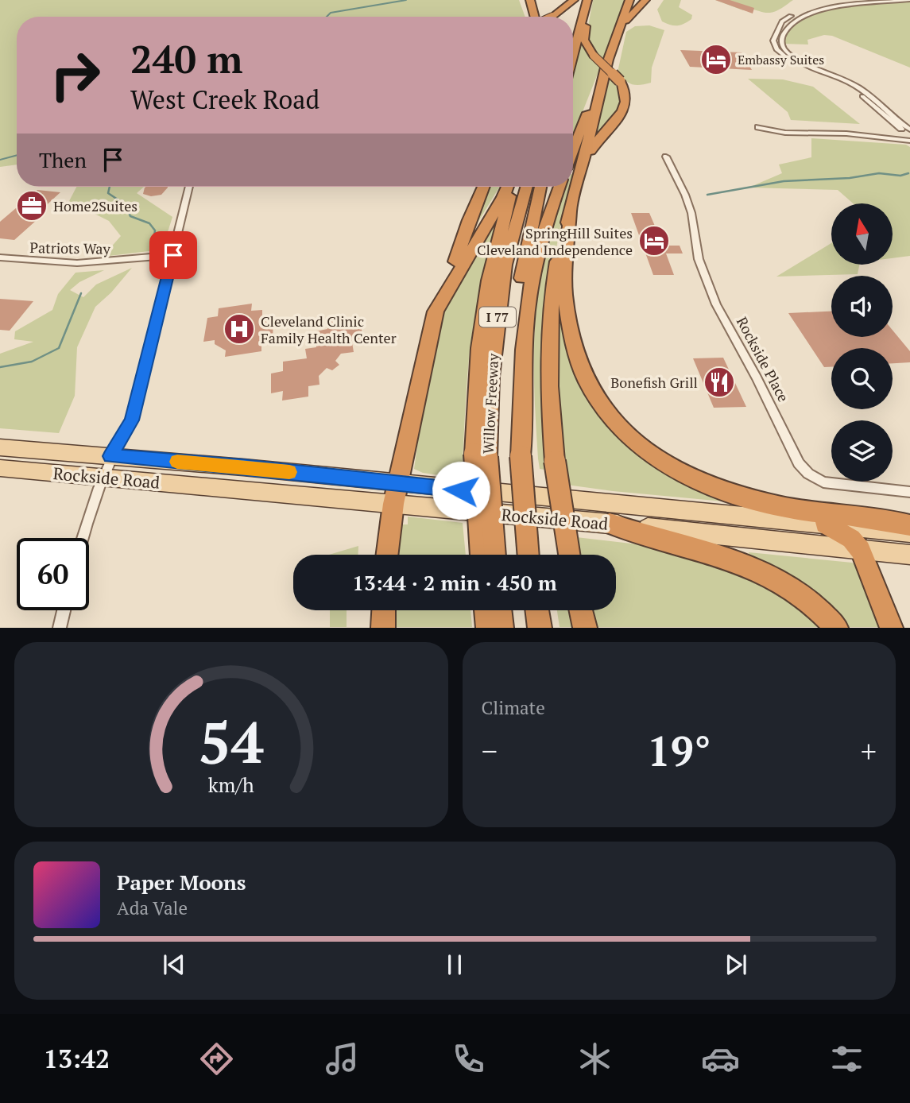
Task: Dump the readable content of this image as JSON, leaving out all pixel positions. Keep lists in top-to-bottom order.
{
  "streets": {
    "highway": ["I 77", "Willow Freeway"],
    "main road": ["Rockside Road"],
    "street": ["Patriots Way", "Rockside Place"]
  },
  "places": {
    "hotel": ["Embassy Suites", "SpringHill Suites Cleveland Independence"],
    "office": ["Home2Suites"],
    "hospital": ["Cleveland Clinic Family Health Center"],
    "restaurant": ["Bonefish Grill"]
  },
  "north": "top",
  "page": {
    "turn": ["240 m", "West Creek Road"],
    "then": "Then",
    "limit": "60",
    "trip": "13:44 · 2 min · 450 m",
    "tile": "Climate",
    "heat": ["−", "19°", "+"],
    "song": ["Paper Moons", "Ada Vale"],
    "tabs": "13:42",
    "gauge": ["54", "km/h"]
  }
}
